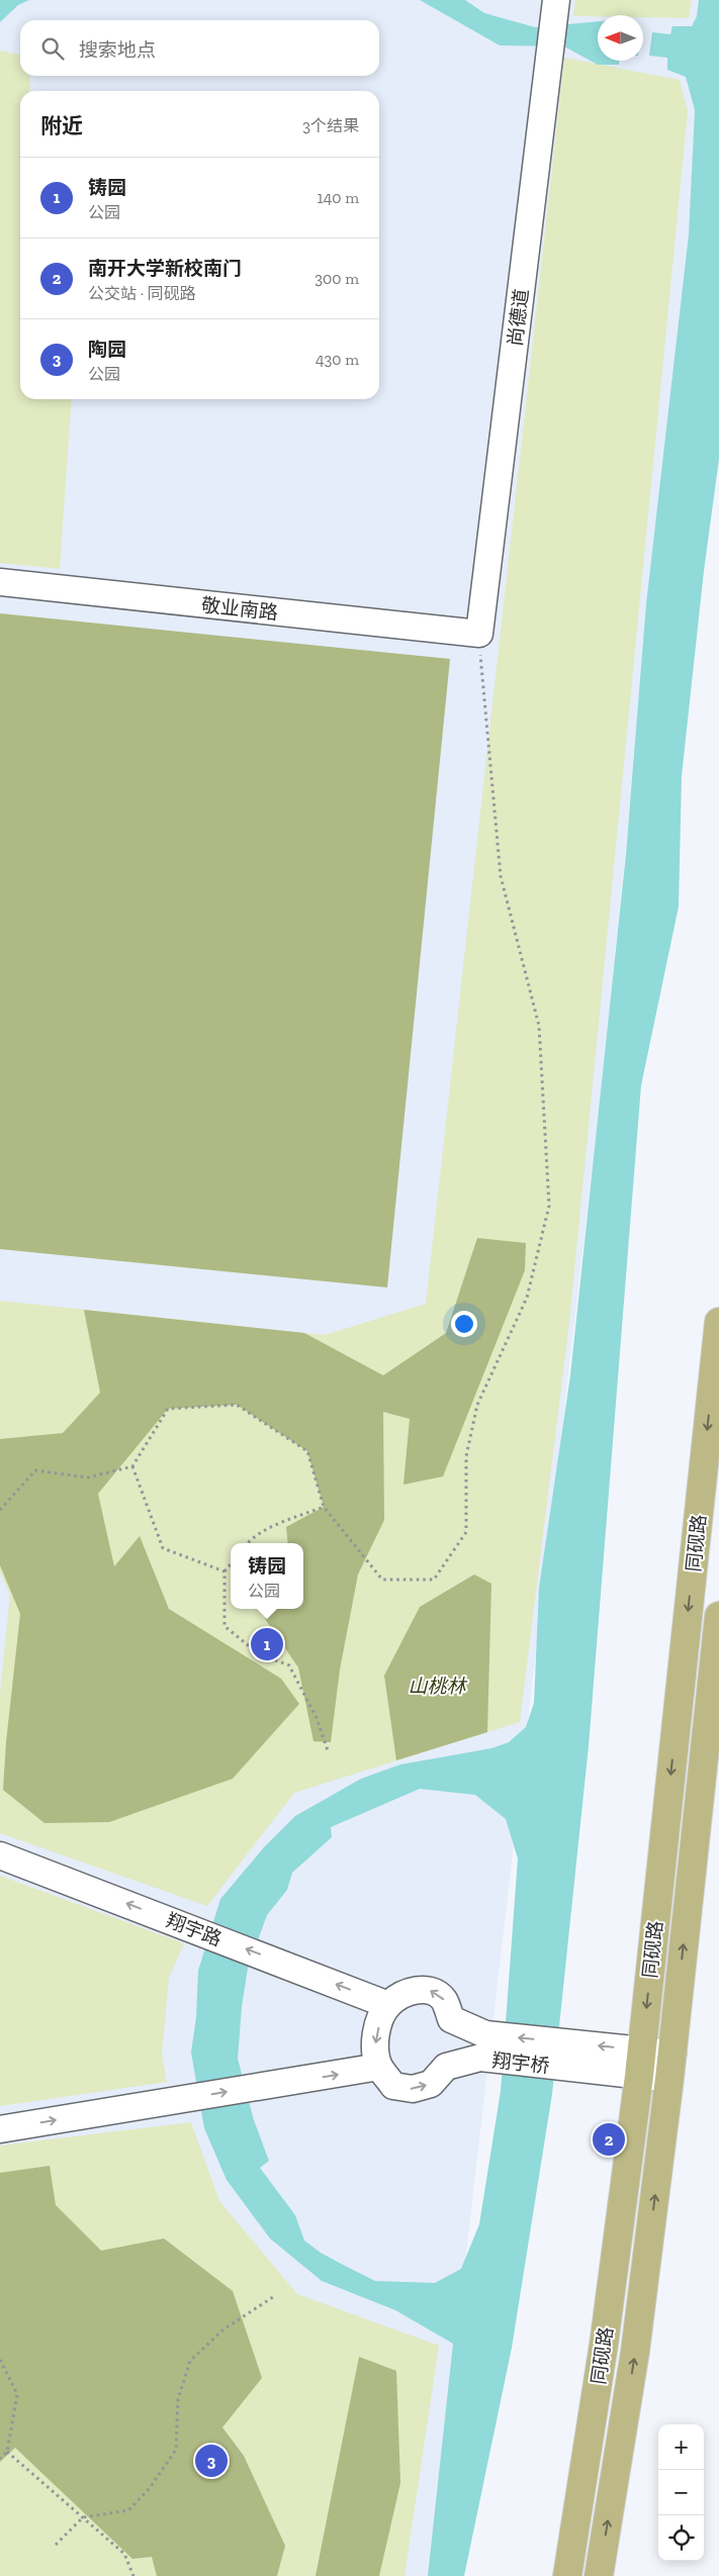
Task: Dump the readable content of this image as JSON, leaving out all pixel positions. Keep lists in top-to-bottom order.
{
  "streets": {
    "main road": ["同砚路"],
    "street": [
      "尚德道",
      "敬业南路",
      "翔宇路",
      "翔宇桥"
    ]
  },
  "crossings": [
    ["尚德道", "敬业南路"],
    ["同砚路", "翔宇桥"]
  ],
  "one_way": ["翔宇路"],
  "parks": ["山桃林"],
  "north": "left",
  "page": {
    "search": "搜索地点",
    "heading": ["附近", "3个结果"],
    "list": [
      {
        "mark": "1",
        "name": "铸园",
        "note": "公园",
        "value": "140 m"
      },
      {
        "mark": "2",
        "name": "南开大学新校南门",
        "note": "公交站 · 同砚路",
        "value": "300 m"
      },
      {
        "mark": "3",
        "name": "陶园",
        "note": "公园",
        "value": "430 m"
      }
    ],
    "popup": ["铸园", "公园"],
    "pins": ["1", "2", "3"],
    "map_buttons": ["+", "−"]
  }
}
